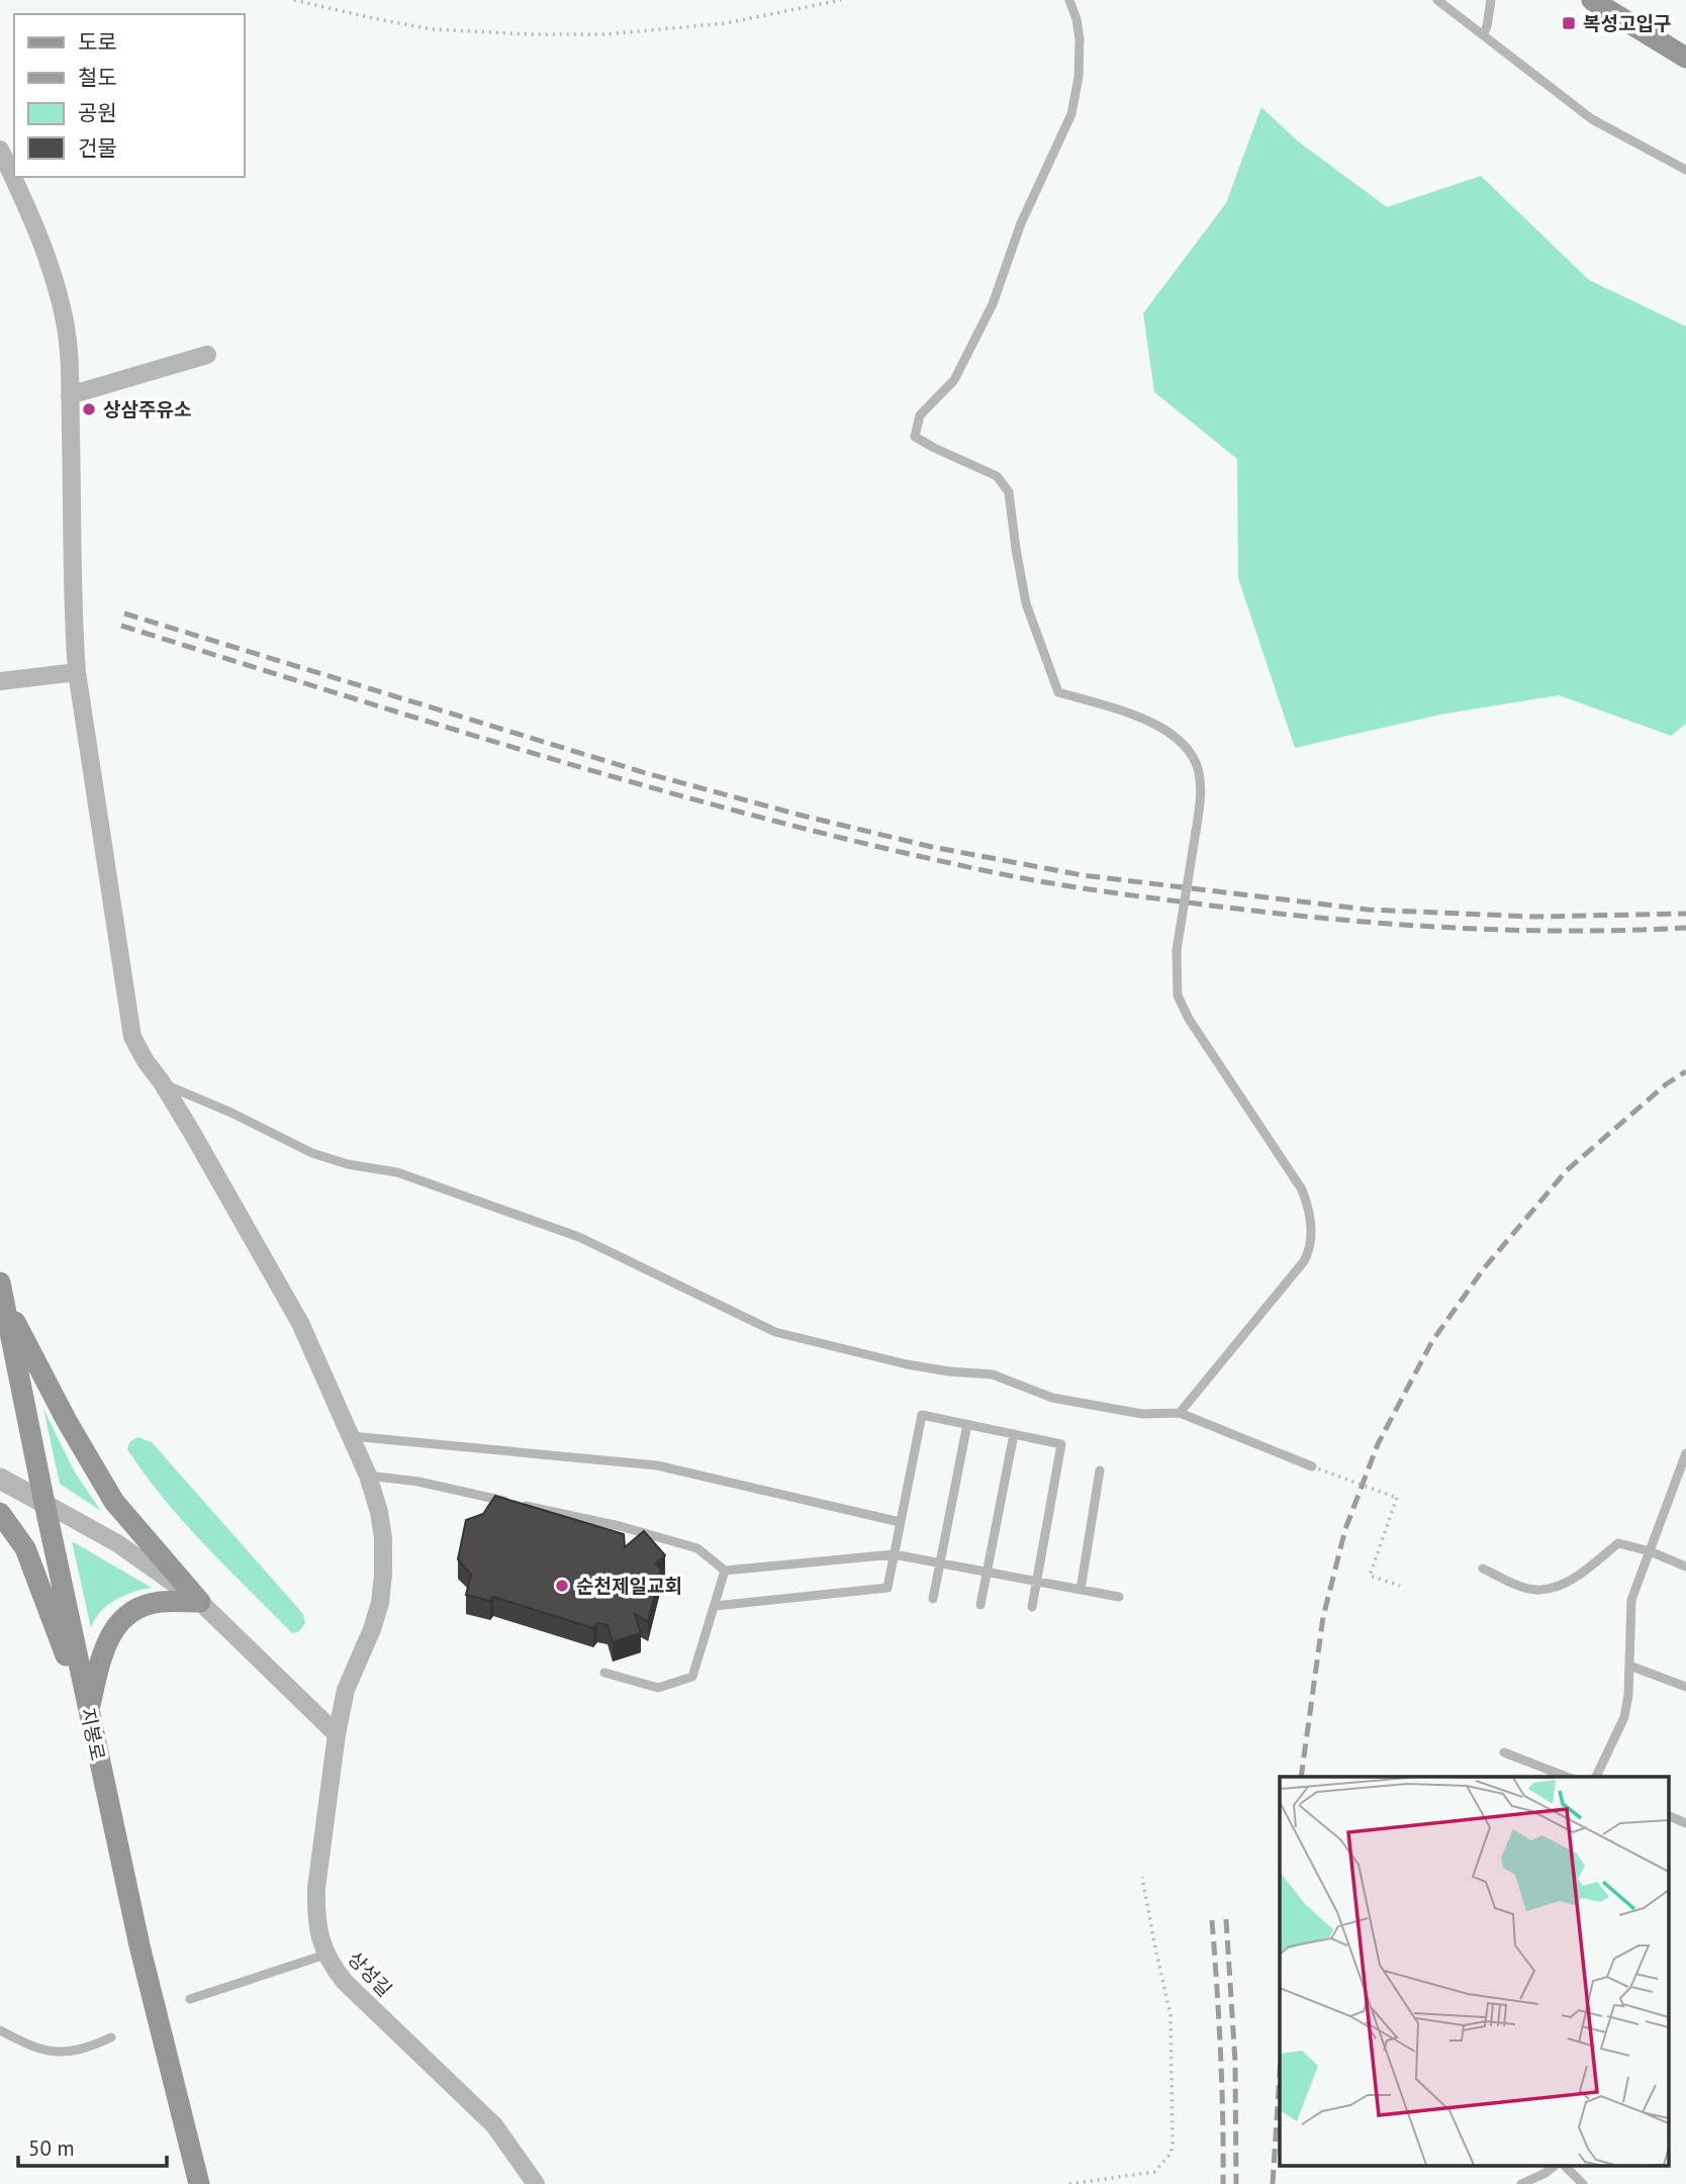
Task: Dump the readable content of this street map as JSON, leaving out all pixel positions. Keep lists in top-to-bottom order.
{
  "streets": {
    "main road": ["지봉로"],
    "street": ["상성길"]
  },
  "places": {
    "transit": ["복성고입구"],
    "other": ["상삼주유소", "순천제일교회"]
  },
  "legend": [
    "도로",
    "철도",
    "공원",
    "건물"
  ],
  "scale_bar": "50 m"
}
